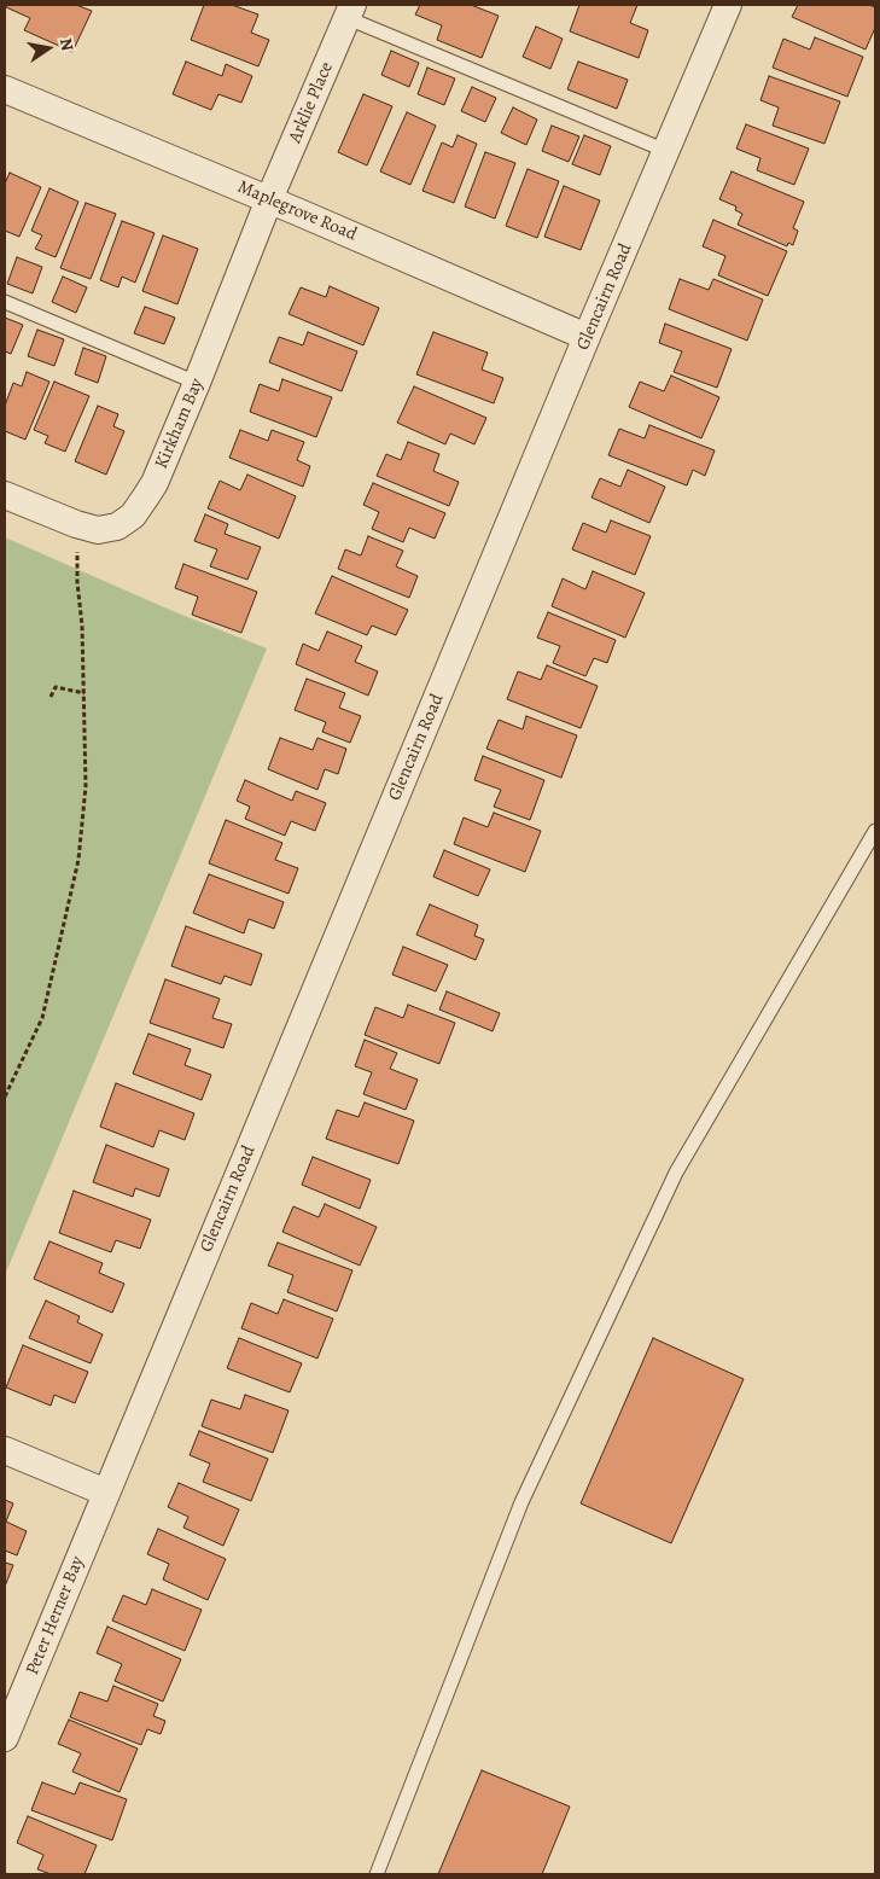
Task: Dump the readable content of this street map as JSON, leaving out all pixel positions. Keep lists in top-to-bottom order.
{
  "streets": {
    "street": [
      "Arklie Place",
      "Maplegrove Road",
      "Glencairn Road",
      "Kirkham Bay",
      "Peter Herner Bay"
    ]
  },
  "crossings": [
    ["Arklie Place", "Maplegrove Road"],
    ["Arklie Place", "Kirkham Bay"],
    ["Maplegrove Road", "Glencairn Road"],
    ["Maplegrove Road", "Kirkham Bay"],
    ["Glencairn Road", "Peter Herner Bay"]
  ],
  "north": "right"
}
